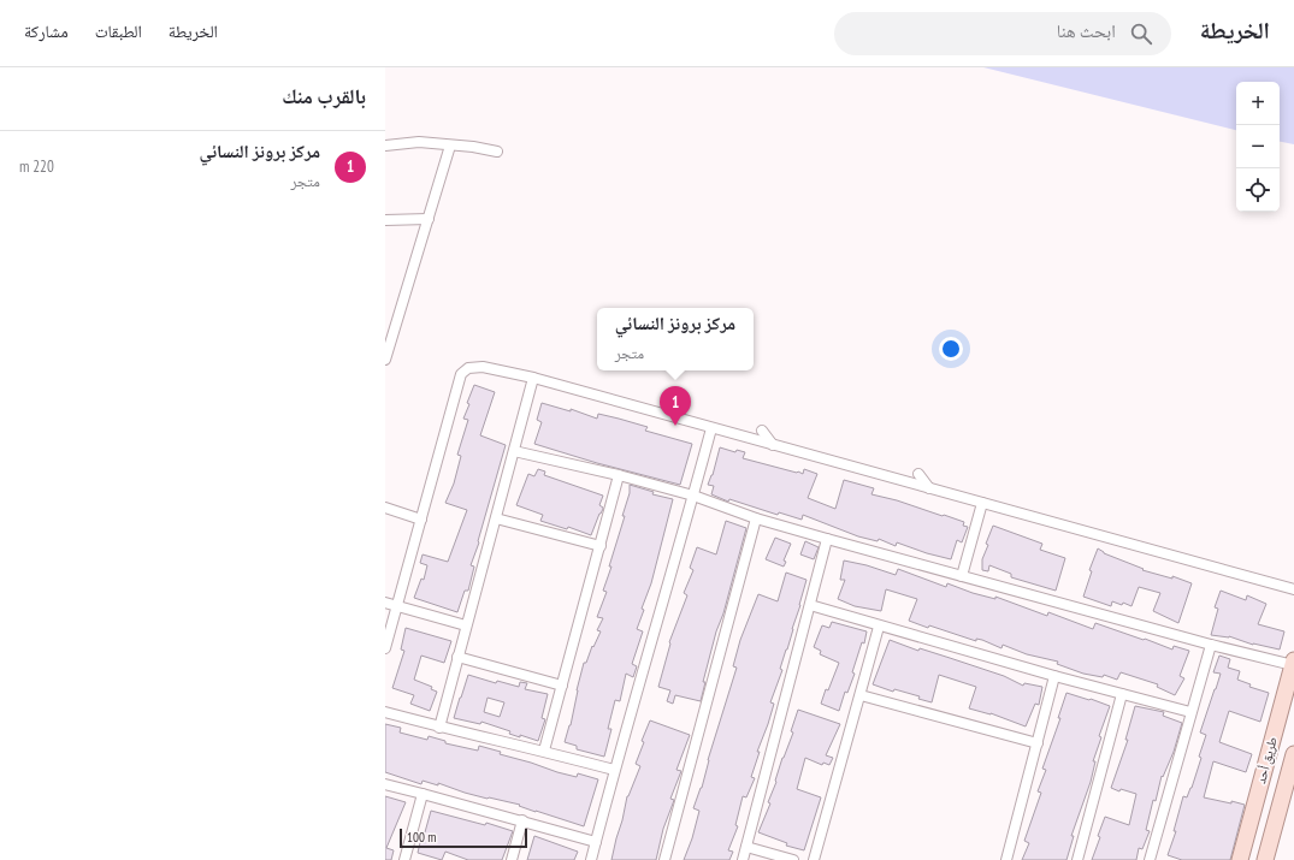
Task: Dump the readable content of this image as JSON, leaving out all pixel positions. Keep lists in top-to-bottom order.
{
  "streets": {
    "main road": ["طريق أحد"]
  },
  "scale_bar": "100 m",
  "page": {
    "header": "الخريطة",
    "search": "ابحث هنا",
    "nav": ["الخريطة", "الطبقات", "مشاركة"],
    "heading": "بالقرب منك",
    "map_buttons": ["+", "−"],
    "list": [
      {
        "mark": "1",
        "name": "مركز برونز النسائي",
        "note": "متجر",
        "value": "220 m"
      }
    ],
    "popup": ["مركز برونز النسائي", "متجر"],
    "pins": "1",
    "scale": "100 m"
  }
}
